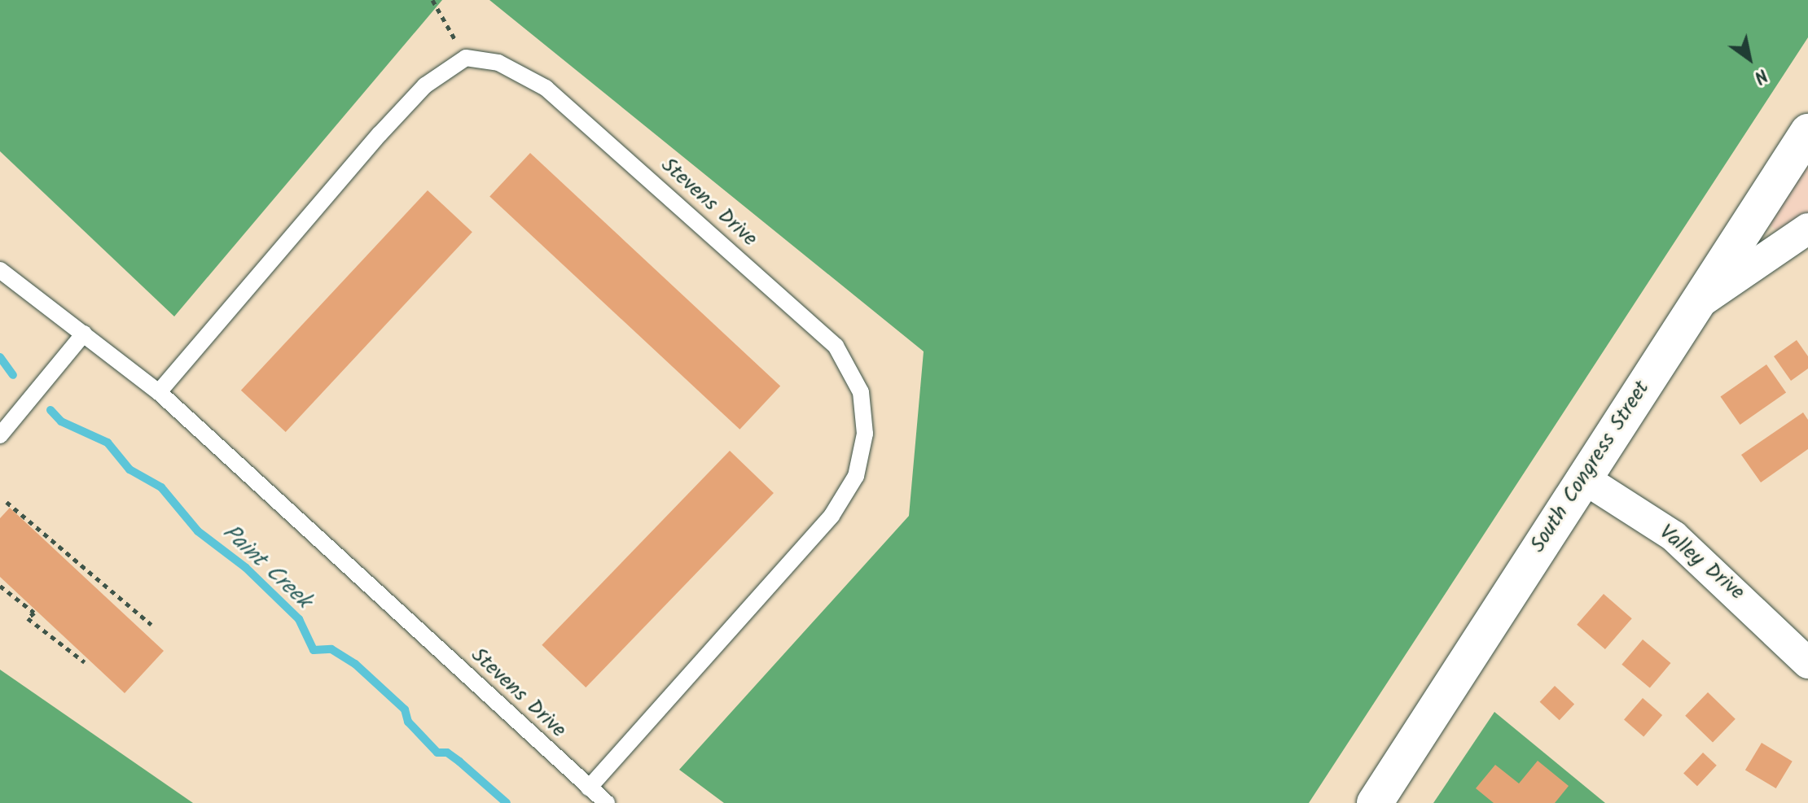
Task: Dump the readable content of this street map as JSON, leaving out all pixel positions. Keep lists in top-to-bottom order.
{
  "streets": {
    "street": ["South Congress Street", "Valley Drive"],
    "lane": ["Stevens Drive"]
  },
  "crossings": [
    ["South Congress Street", "Valley Drive"]
  ],
  "water": ["Paint Creek"],
  "north": "bottom right"
}
